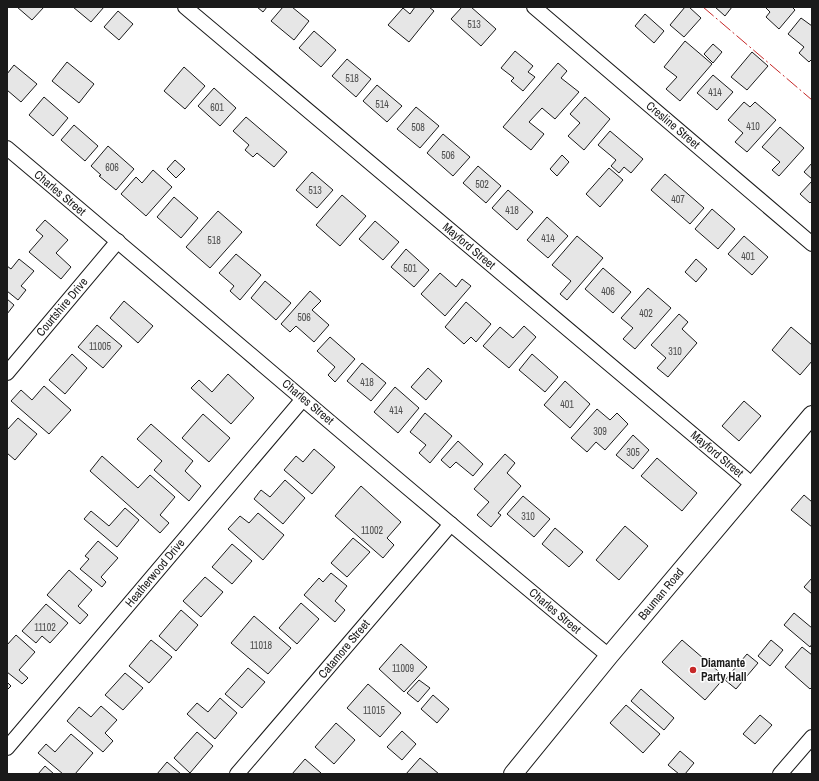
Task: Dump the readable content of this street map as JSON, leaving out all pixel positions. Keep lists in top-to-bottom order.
{
  "streets": {
    "street": [
      "Cresline Street",
      "Charles Street",
      "Mayford Street",
      "Courtshire Drive",
      "Heatherwood Drive",
      "Bauman Road",
      "Catamore Street"
    ]
  },
  "crossings": [
    ["Charles Street", "Courtshire Drive"],
    ["Charles Street", "Heatherwood Drive"],
    ["Charles Street", "Bauman Road"],
    ["Charles Street", "Catamore Street"],
    ["Mayford Street", "Bauman Road"]
  ],
  "places": ["Diamante Party Hall"],
  "house_numbers": [
    "513",
    "518",
    "414",
    "514",
    "601",
    "410",
    "508",
    "506",
    "606",
    "502",
    "513",
    "407",
    "418",
    "414",
    "518",
    "401",
    "501",
    "406",
    "402",
    "506",
    "11005",
    "310",
    "418",
    "401",
    "414",
    "309",
    "305",
    "310",
    "11002",
    "11102",
    "11018",
    "11009",
    "11015"
  ]
}
